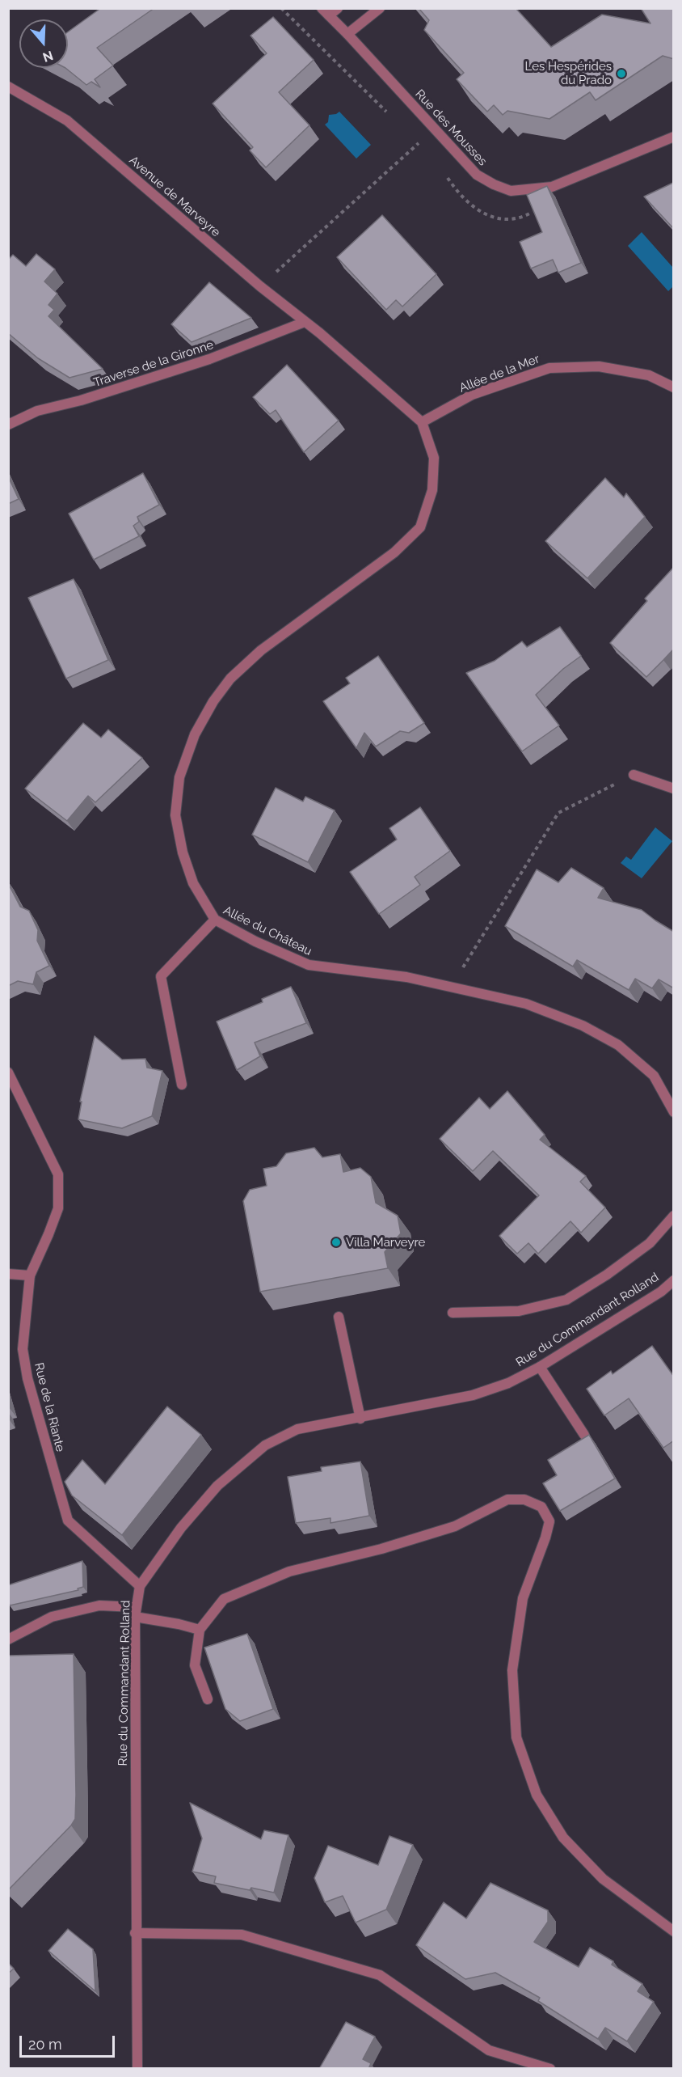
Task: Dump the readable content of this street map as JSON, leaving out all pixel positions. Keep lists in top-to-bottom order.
{
  "streets": {
    "street": [
      "Rue des Mousses",
      "Avenue de Marveyre",
      "Traverse de la Gironne",
      "Allée de la Mer",
      "Allée du Château",
      "Rue du Commandant Rolland",
      "Rue de la Riante"
    ]
  },
  "crossings": [
    ["Avenue de Marveyre", "Traverse de la Gironne"],
    ["Avenue de Marveyre", "Allée de la Mer"],
    ["Avenue de Marveyre", "Allée du Château"],
    ["Allée de la Mer", "Allée du Château"],
    ["Rue du Commandant Rolland", "Rue de la Riante"]
  ],
  "places": ["Les Hespérides du Prado", "Villa Marveyre"],
  "scale_bar": "20 m",
  "north": "bottom"
}
